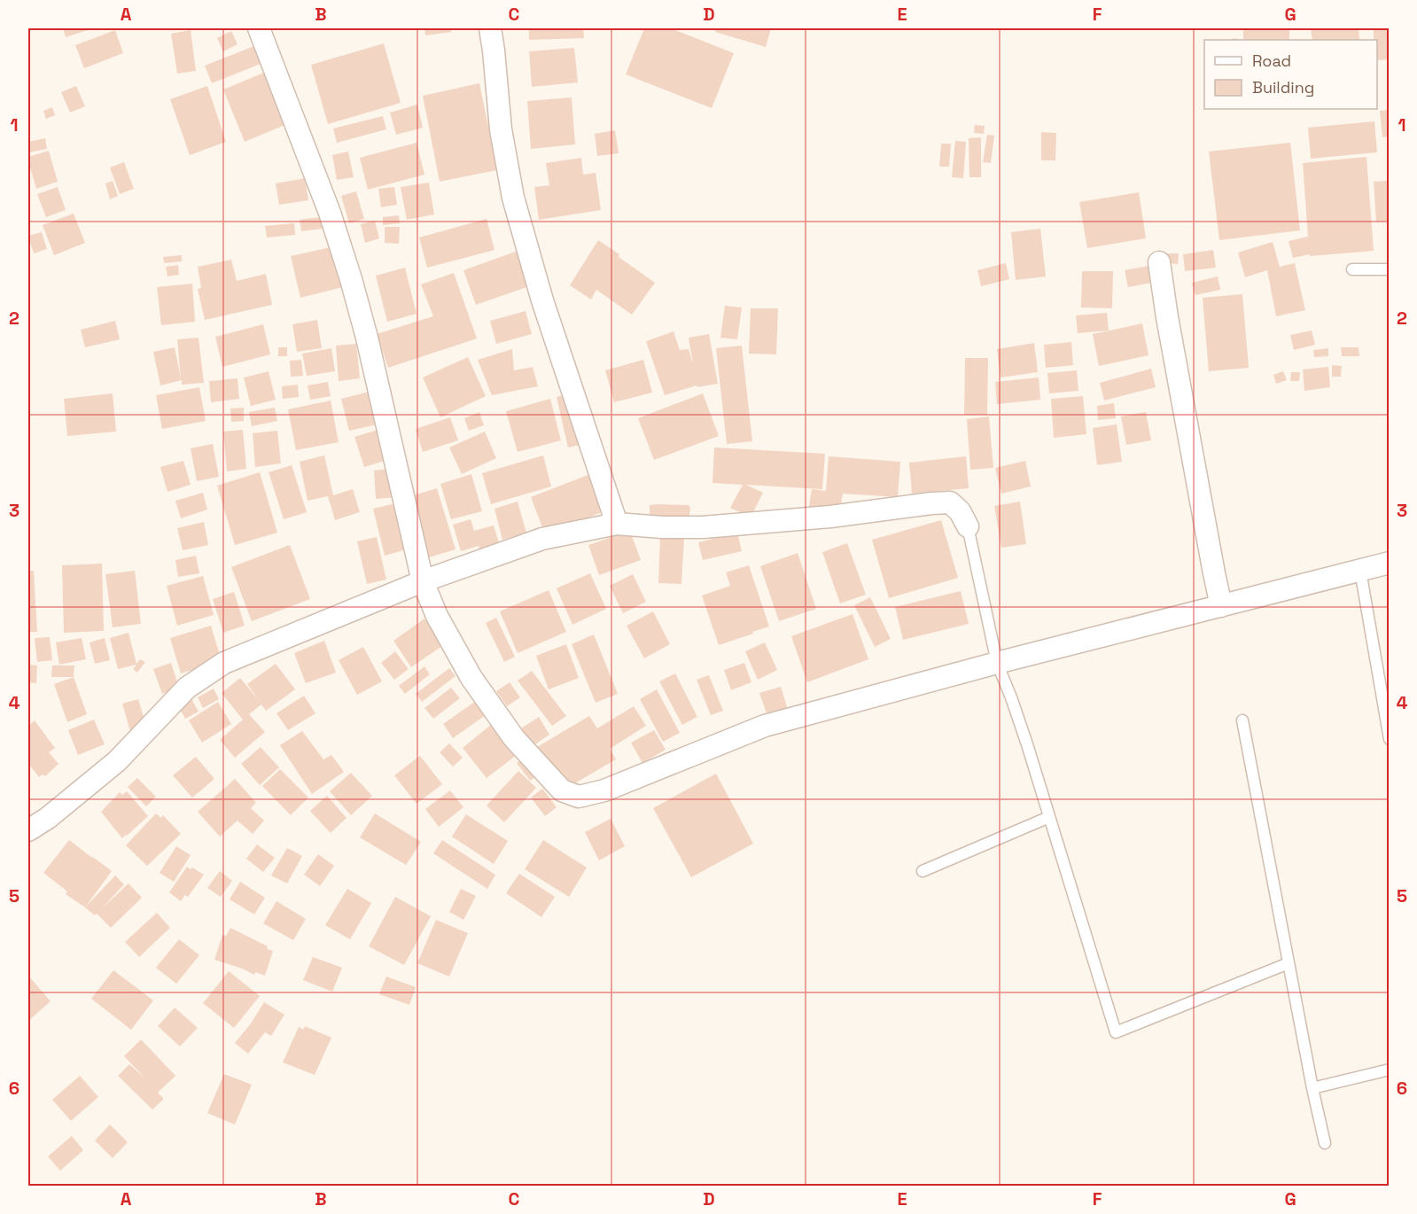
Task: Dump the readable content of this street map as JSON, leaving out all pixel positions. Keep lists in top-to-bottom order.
{
  "legend": ["Road", "Building"],
  "grid": {
    "columns": [
      "A",
      "B",
      "C",
      "D",
      "E",
      "F",
      "G"
    ],
    "rows": [
      "1",
      "2",
      "3",
      "4",
      "5",
      "6"
    ]
  }
}
